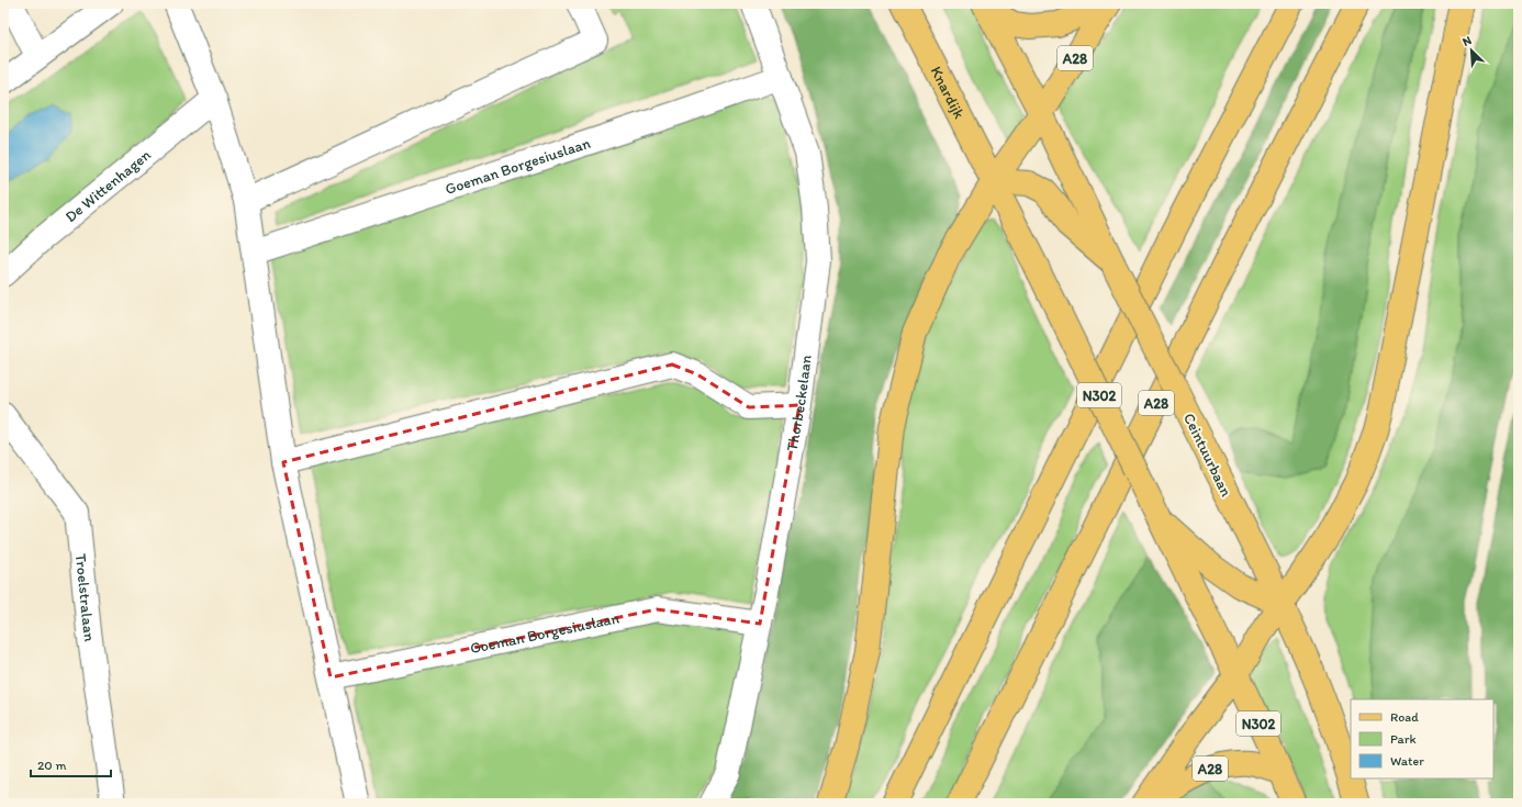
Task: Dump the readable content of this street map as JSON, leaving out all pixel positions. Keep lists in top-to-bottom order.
{
  "streets": {
    "main road": [
      "A28",
      "Knardijk",
      "N302",
      "Ceintuurbaan"
    ],
    "street": [
      "Goeman Borgesiuslaan",
      "De Wittenhagen",
      "Thorbeckelaan",
      "Troelstralaan"
    ]
  },
  "crossings": [
    ["A28", "N302"],
    ["A28", "Ceintuurbaan"],
    ["Knardijk", "N302"],
    ["Goeman Borgesiuslaan", "Thorbeckelaan"]
  ],
  "legend": ["Road", "Park", "Water"],
  "scale_bar": "20 m",
  "north": "top left"
}
